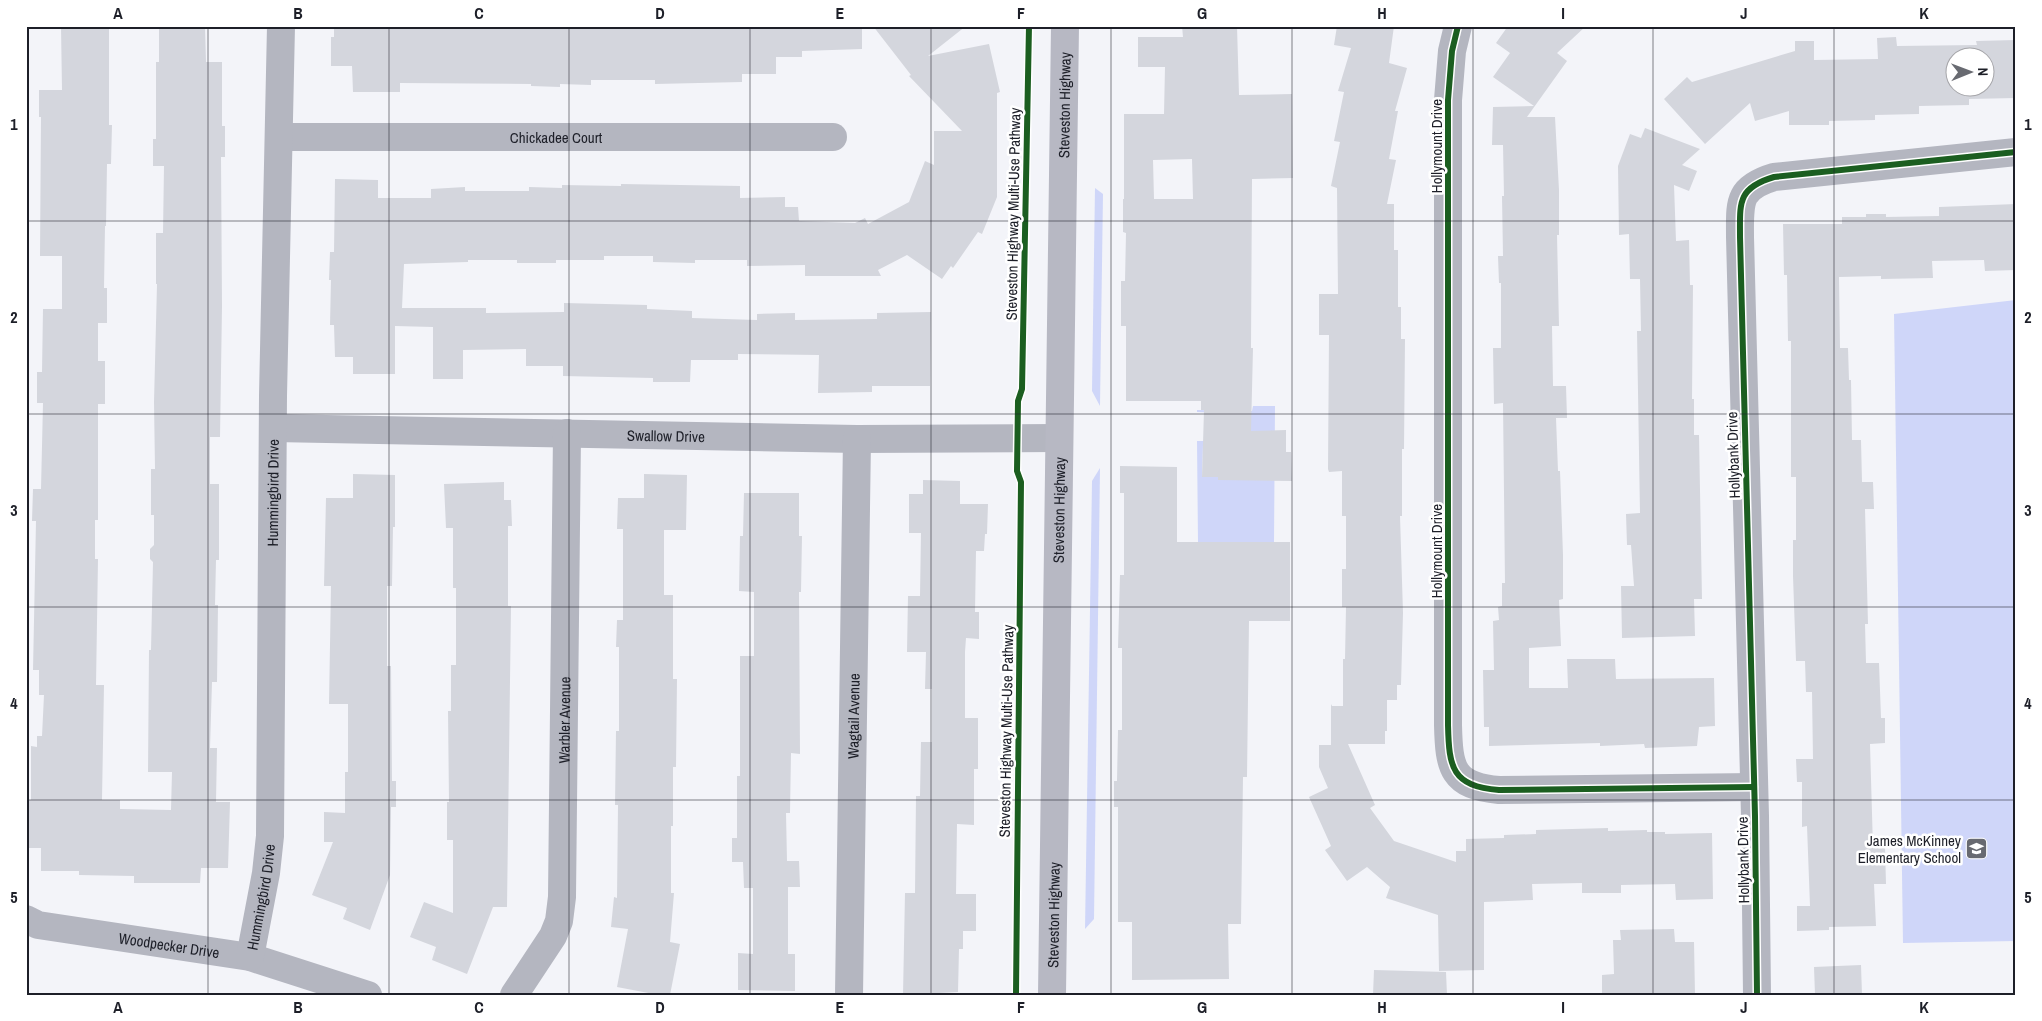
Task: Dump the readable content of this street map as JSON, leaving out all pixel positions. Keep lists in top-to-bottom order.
{
  "streets": {
    "main road": ["Steveston Highway"],
    "street": [
      "Chickadee Court",
      "Hollymount Drive",
      "Swallow Drive",
      "Hollybank Drive",
      "Hummingbird Drive",
      "Wagtail Avenue",
      "Warbler Avenue",
      "Woodpecker Drive"
    ],
    "cycle path": ["Steveston Highway Multi-Use Pathway"]
  },
  "crossings": [
    ["Steveston Highway", "Swallow Drive"],
    ["Chickadee Court", "Hummingbird Drive"],
    ["Hollymount Drive", "Hollybank Drive"],
    ["Swallow Drive", "Hummingbird Drive"],
    ["Swallow Drive", "Wagtail Avenue"],
    ["Swallow Drive", "Warbler Avenue"],
    ["Hummingbird Drive", "Woodpecker Drive"]
  ],
  "places": {
    "school or university": ["James McKinney Elementary School"]
  },
  "north": "right",
  "grid": {
    "columns": [
      "A",
      "B",
      "C",
      "D",
      "E",
      "F",
      "G",
      "H",
      "I",
      "J",
      "K"
    ],
    "rows": [
      "1",
      "2",
      "3",
      "4",
      "5"
    ]
  }
}
